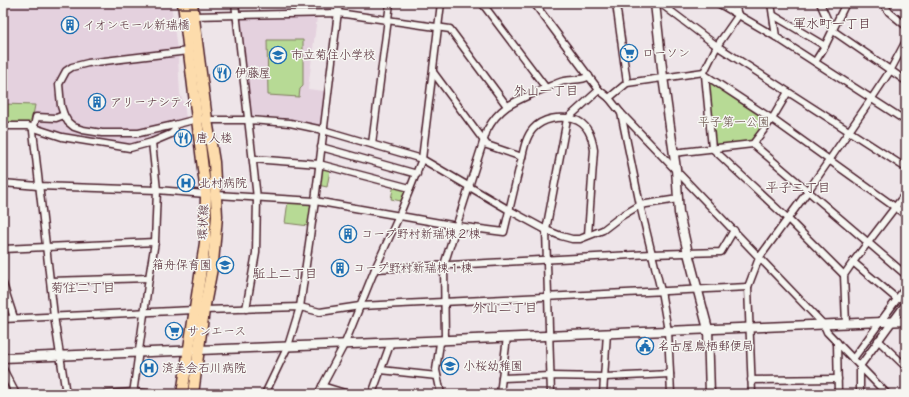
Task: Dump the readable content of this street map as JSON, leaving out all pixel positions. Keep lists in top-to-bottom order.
{
  "streets": {
    "main road": ["環状線"]
  },
  "districts": [
    "軍水町一丁目",
    "外山一丁目",
    "平子二丁目",
    "駈上二丁目",
    "菊住二丁目",
    "外山二丁目"
  ],
  "parks": ["平子第一公園"],
  "places": {
    "building": [
      "イオンモール新瑞橋",
      "アリーナシティ",
      "コープ野村新瑞棟２棟",
      "コープ野村新瑞棟１棟"
    ],
    "supermarket": ["ローソン", "サンエース"],
    "school or university": ["市立菊住小学校", "箱舟保育園", "小桜幼稚園"],
    "restaurant": ["伊藤屋", "唐人楼"],
    "hospital": ["北村病院", "済美会石川病院"],
    "public building": ["名古屋鳥栖郵便局"]
  }
}
